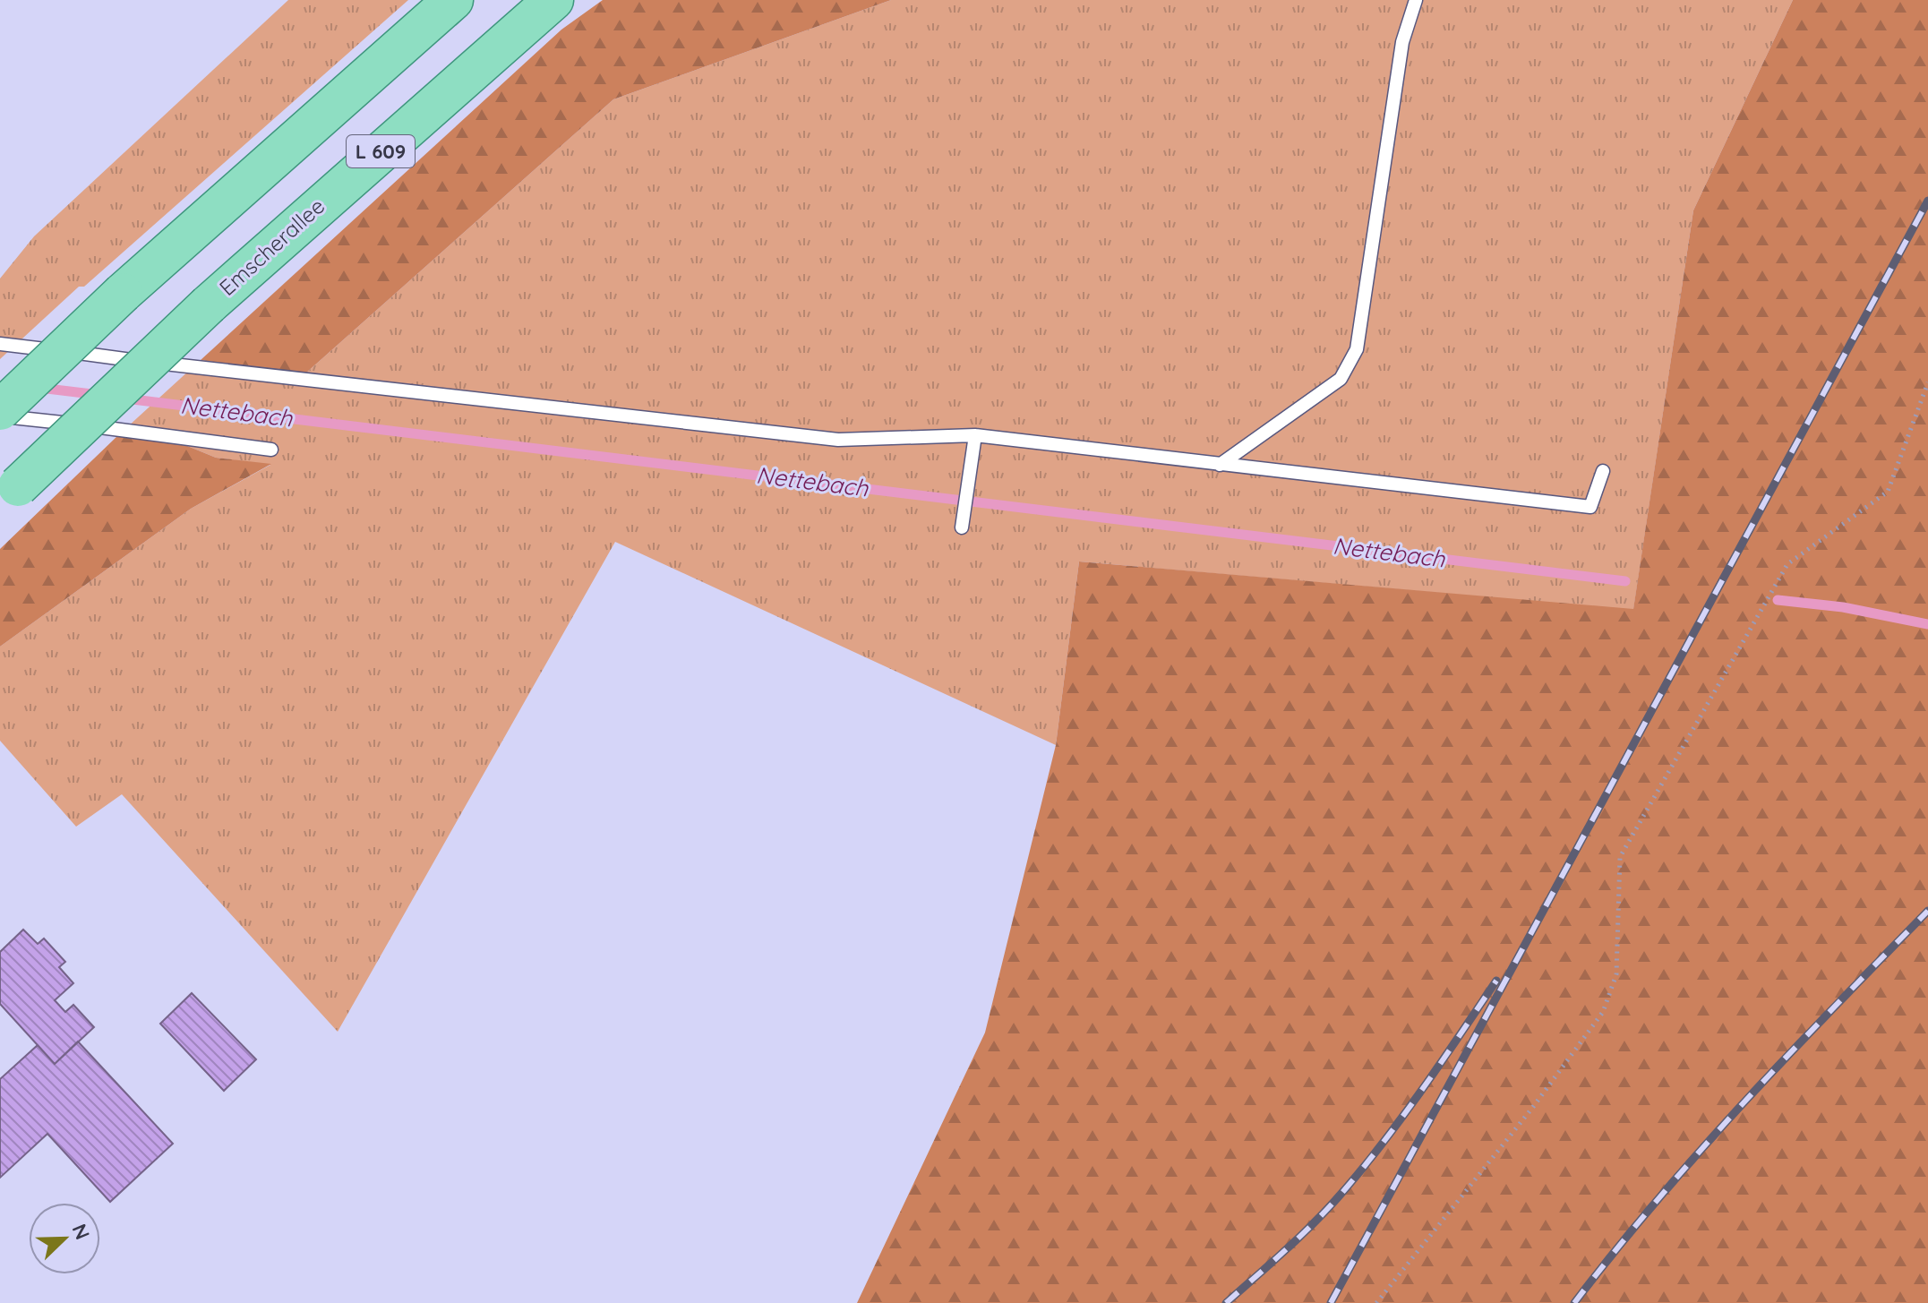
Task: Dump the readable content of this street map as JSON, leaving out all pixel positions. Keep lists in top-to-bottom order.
{
  "streets": {
    "main road": ["L 609", "Emscherallee"]
  },
  "water": ["Nettebach"],
  "north": "top right"
}
